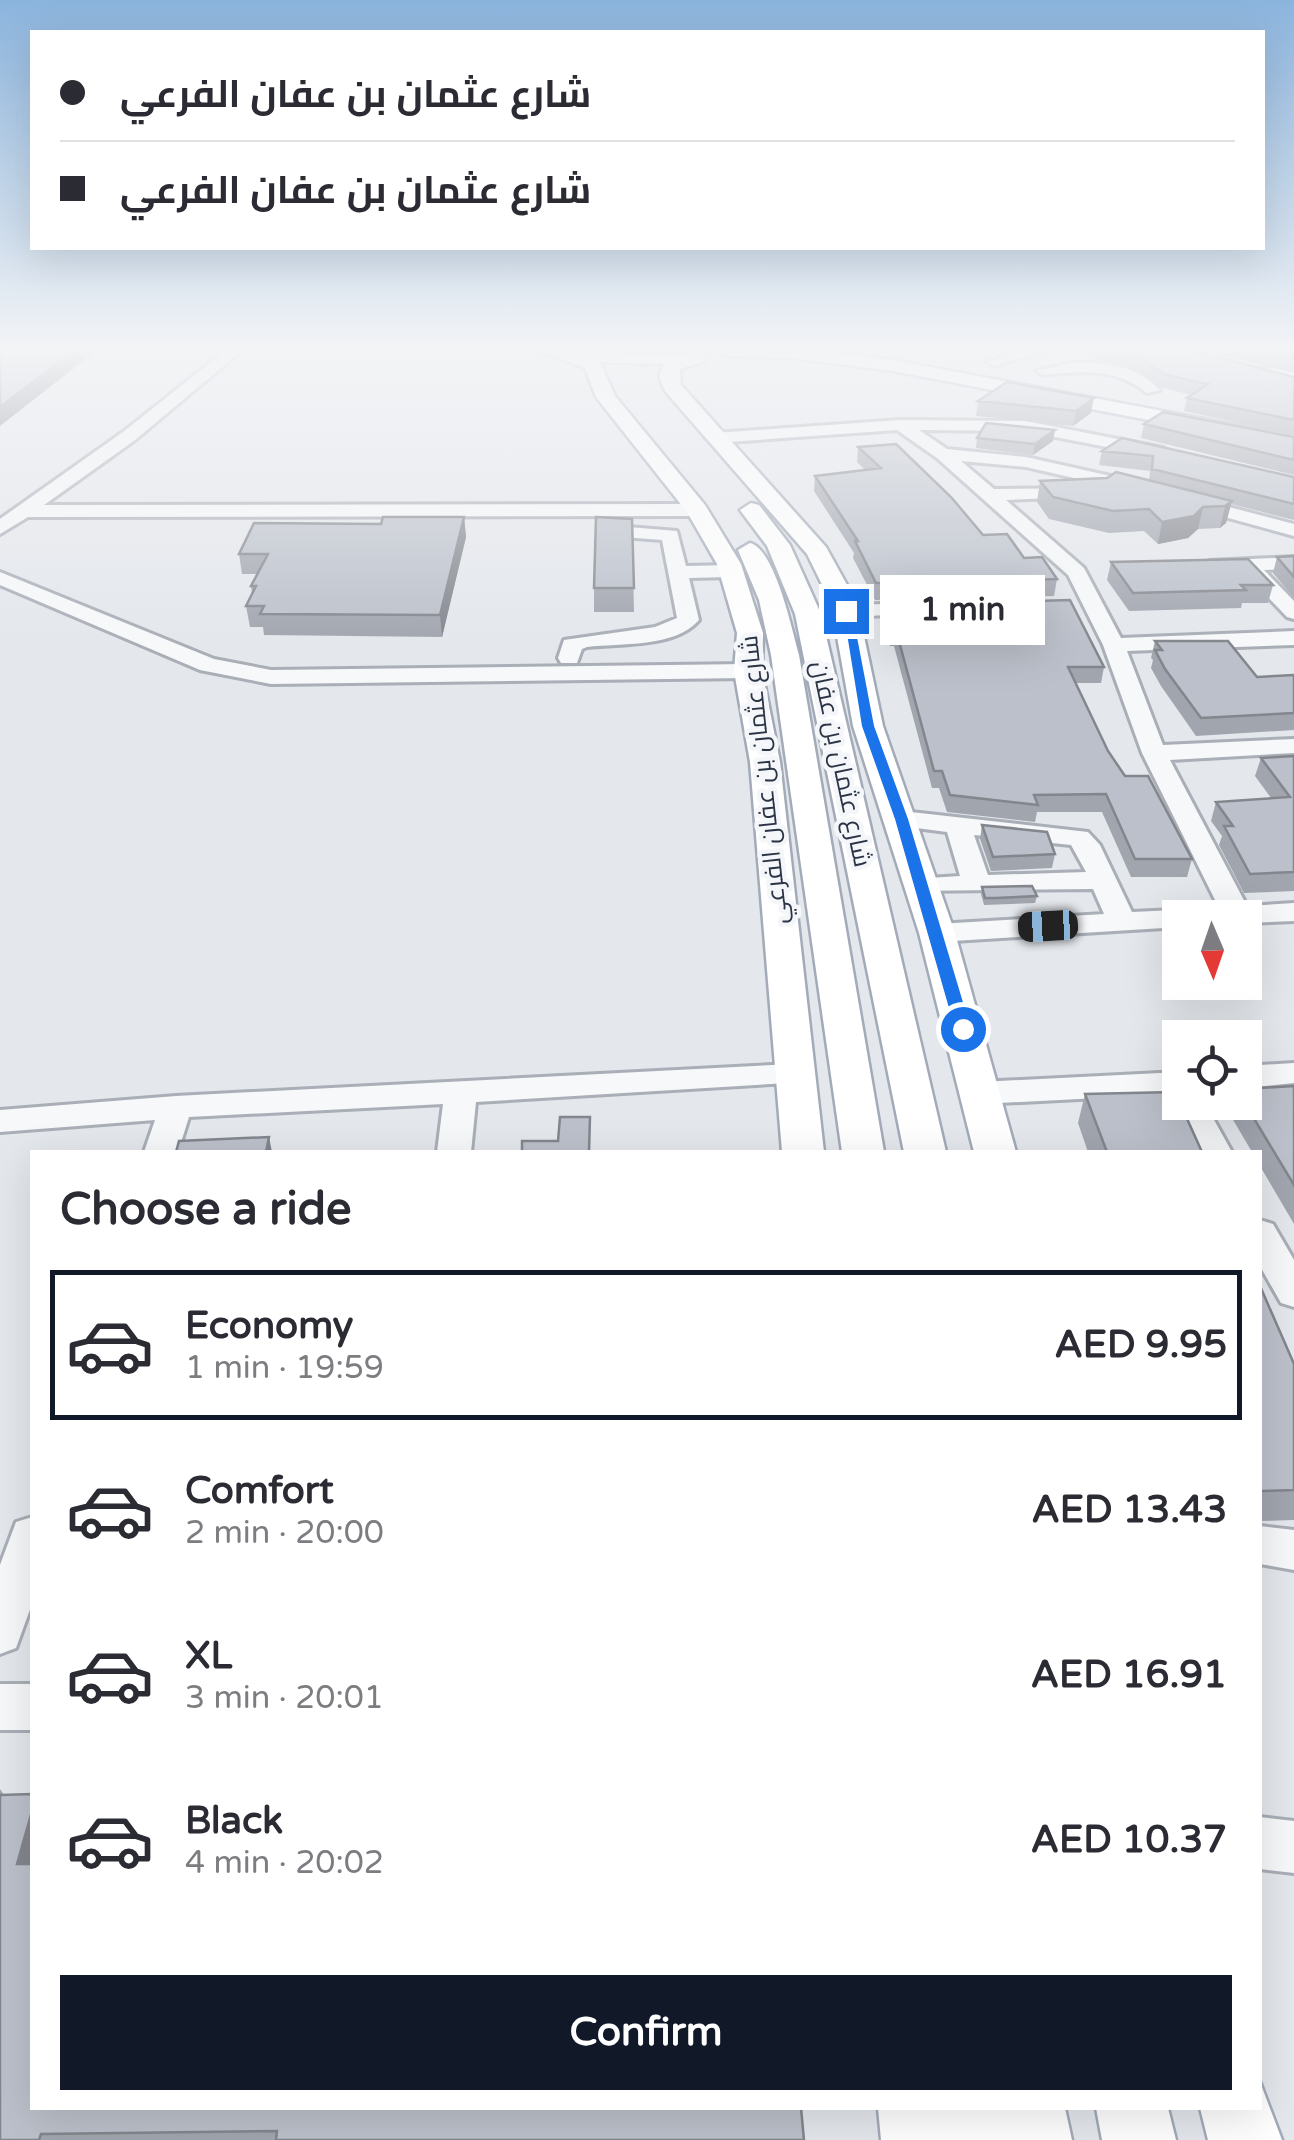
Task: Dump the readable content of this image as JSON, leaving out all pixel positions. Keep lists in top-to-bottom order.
{
  "streets": {
    "main road": ["شارع عثمان بن عفان", "شارع عثمان بن عفان الفرعي"]
  },
  "north": "bottom",
  "page": {
    "banner": ["شارع عثمان بن عفان الفرعي", "شارع عثمان بن عفان الفرعي"],
    "bubble": "1 min",
    "heading": "Choose a ride",
    "list": [
      {
        "name": "Economy",
        "note": "1 min · 19:59",
        "value": "AED 9.95"
      },
      {
        "name": "Comfort",
        "note": "2 min · 20:00",
        "value": "AED 13.43"
      },
      {
        "name": "XL",
        "note": "3 min · 20:01",
        "value": "AED 16.91"
      },
      {
        "name": "Black",
        "note": "4 min · 20:02",
        "value": "AED 10.37"
      }
    ],
    "buttons": "Confirm"
  }
}
